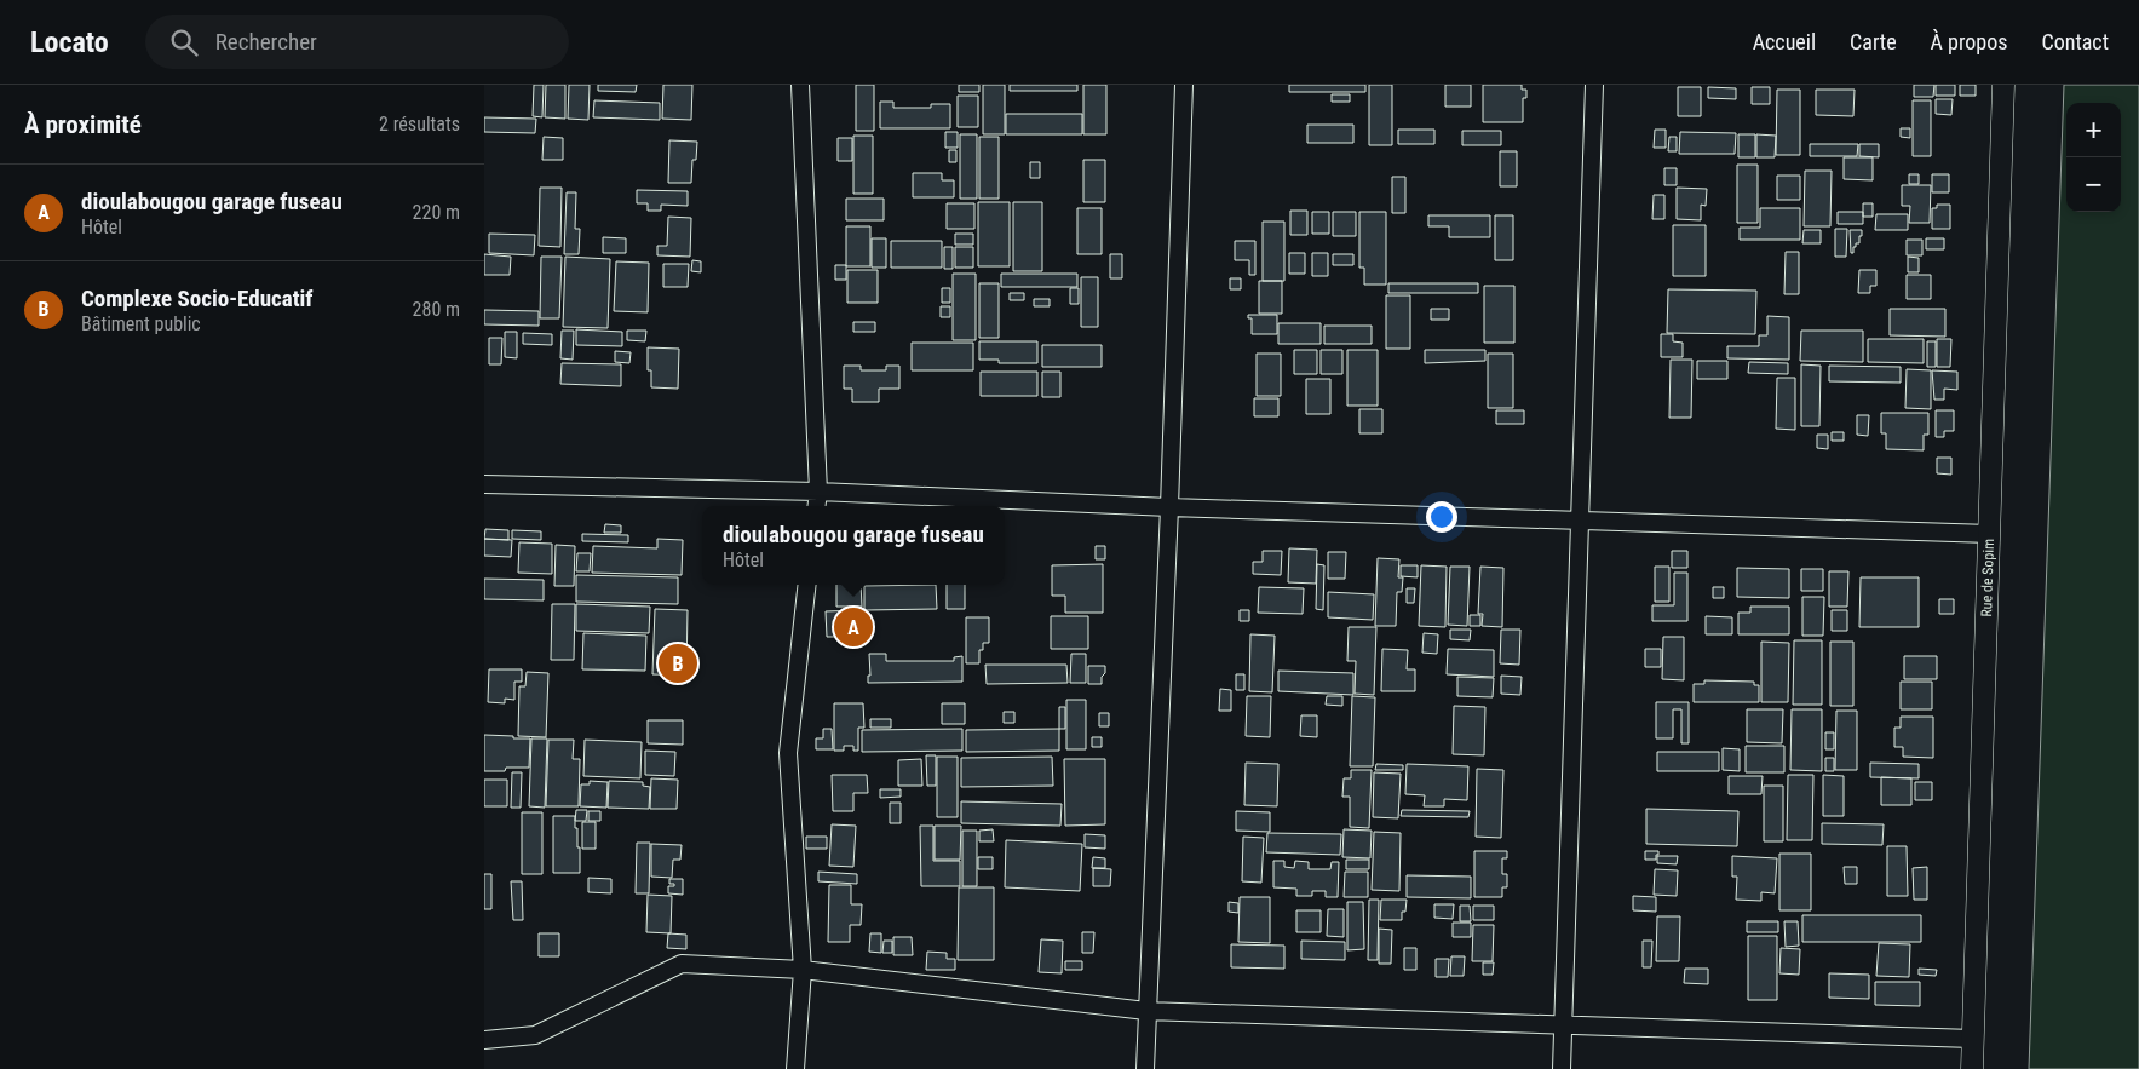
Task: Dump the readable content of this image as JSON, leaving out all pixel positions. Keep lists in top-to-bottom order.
{
  "streets": {
    "street": ["Rue de Sopim"]
  },
  "page": {
    "header": "Locato",
    "search": "Rechercher",
    "nav": [
      "Accueil",
      "Carte",
      "À propos",
      "Contact"
    ],
    "heading": ["À proximité", "2 résultats"],
    "map_buttons": ["+", "−"],
    "list": [
      {
        "mark": "A",
        "name": "dioulabougou garage fuseau",
        "note": "Hôtel",
        "value": "220 m"
      },
      {
        "mark": "B",
        "name": "Complexe Socio-Educatif",
        "note": "Bâtiment public",
        "value": "280 m"
      }
    ],
    "popup": ["dioulabougou garage fuseau", "Hôtel"],
    "pins": ["A", "B"]
  }
}
